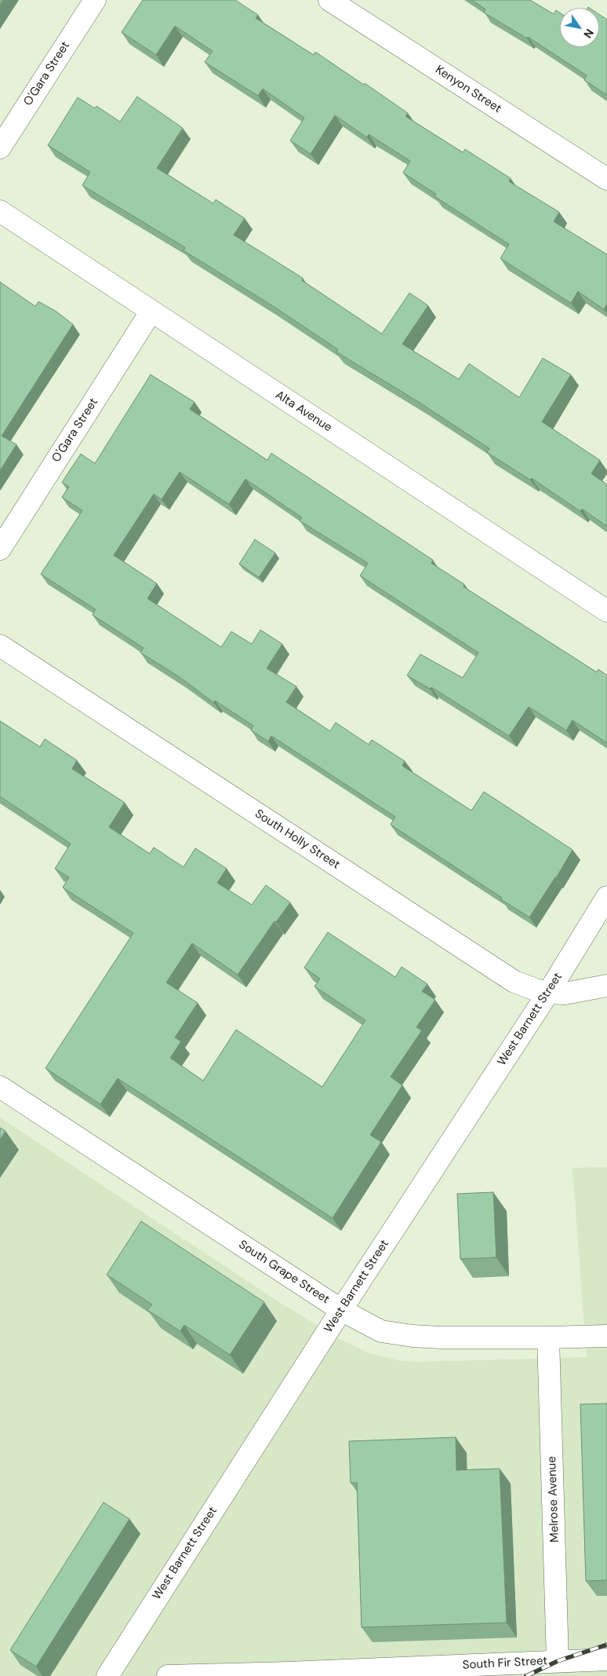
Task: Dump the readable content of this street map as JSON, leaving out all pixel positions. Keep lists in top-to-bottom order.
{
  "streets": {
    "street": [
      "O'Gara Street",
      "Kenyon Street",
      "Alta Avenue",
      "South Holly Street",
      "West Barnett Street",
      "South Grape Street",
      "Melrose Avenue",
      "South Fir Street"
    ]
  },
  "crossings": [
    ["O'Gara Street", "Alta Avenue"],
    ["South Holly Street", "West Barnett Street"],
    ["West Barnett Street", "South Grape Street"],
    ["South Grape Street", "Melrose Avenue"],
    ["Melrose Avenue", "South Fir Street"]
  ],
  "north": "bottom right"
}
